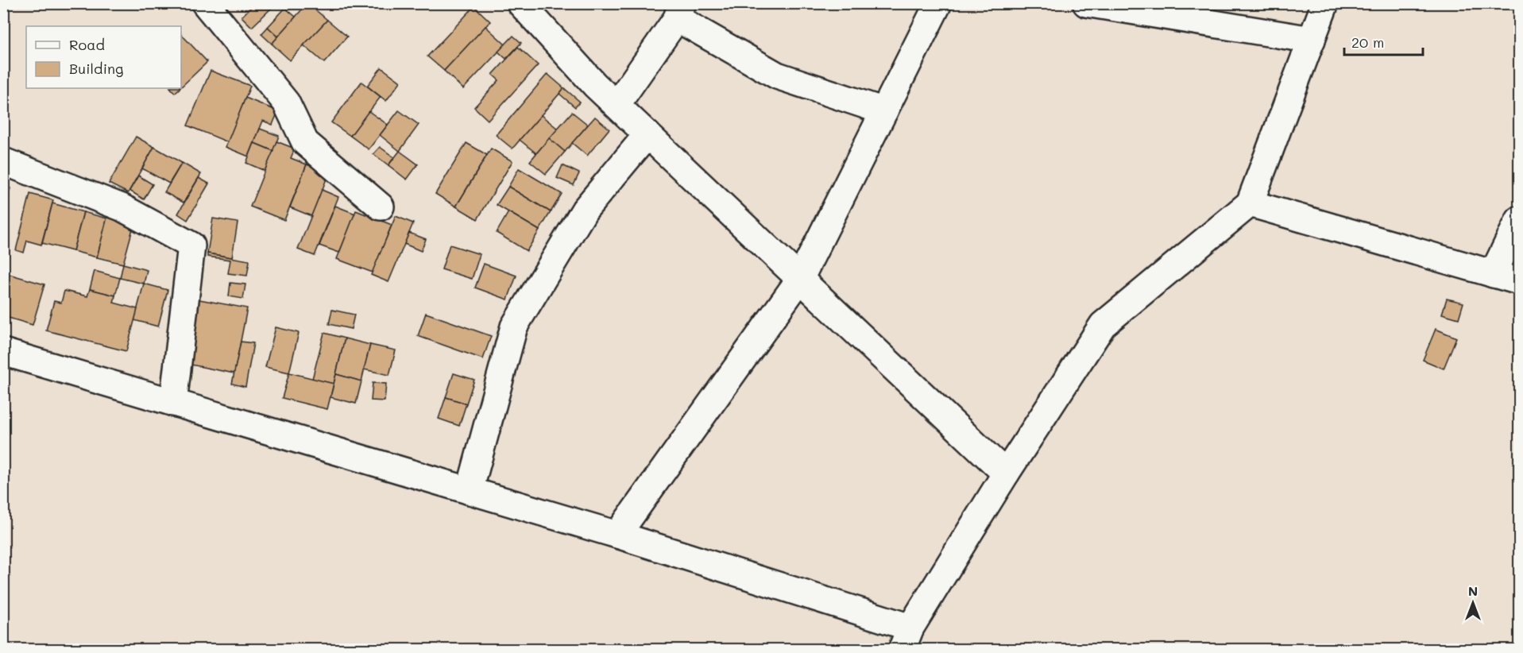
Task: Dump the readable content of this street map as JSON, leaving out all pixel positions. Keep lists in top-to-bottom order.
{
  "legend": ["Road", "Building"],
  "scale_bar": "20 m",
  "north": "top"
}
